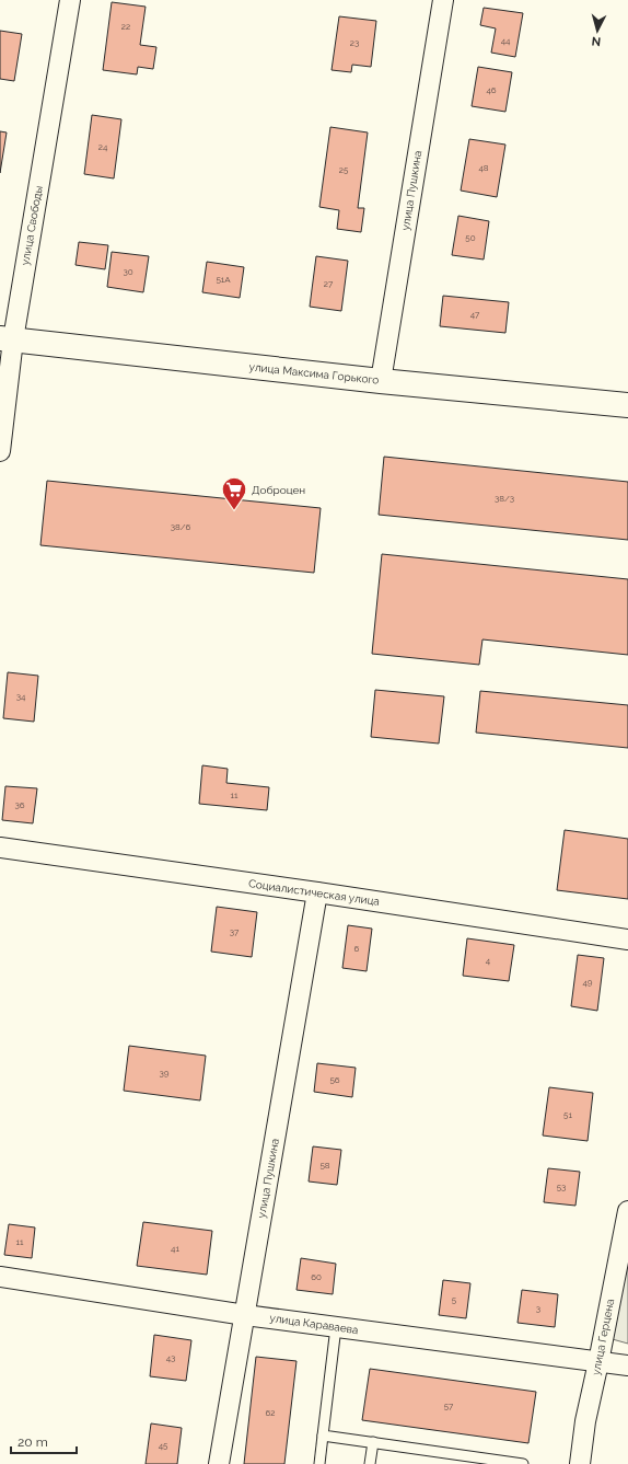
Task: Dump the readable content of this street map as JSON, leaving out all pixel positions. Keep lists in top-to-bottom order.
{
  "streets": {
    "street": [
      "улица Пушкина",
      "улица Свободы",
      "улица Максима Горького",
      "Социалистическая улица",
      "улица Караваева",
      "улица Герцена"
    ]
  },
  "crossings": [
    ["улица Пушкина", "улица Максима Горького"],
    ["улица Пушкина", "Социалистическая улица"],
    ["улица Пушкина", "улица Караваева"],
    ["улица Свободы", "улица Максима Горького"],
    ["улица Караваева", "улица Герцена"]
  ],
  "places": {
    "supermarket": ["Доброцен"]
  },
  "house_numbers": [
    "22",
    "44",
    "23",
    "46",
    "24",
    "48",
    "25",
    "50",
    "30",
    "51А",
    "27",
    "47",
    "38/3",
    "38/6",
    "34",
    "11",
    "36",
    "37",
    "6",
    "4",
    "49",
    "39",
    "56",
    "51",
    "58",
    "53",
    "11",
    "41",
    "60",
    "5",
    "3",
    "43",
    "57",
    "62",
    "45"
  ],
  "scale_bar": "20 m",
  "north": "bottom"
}
